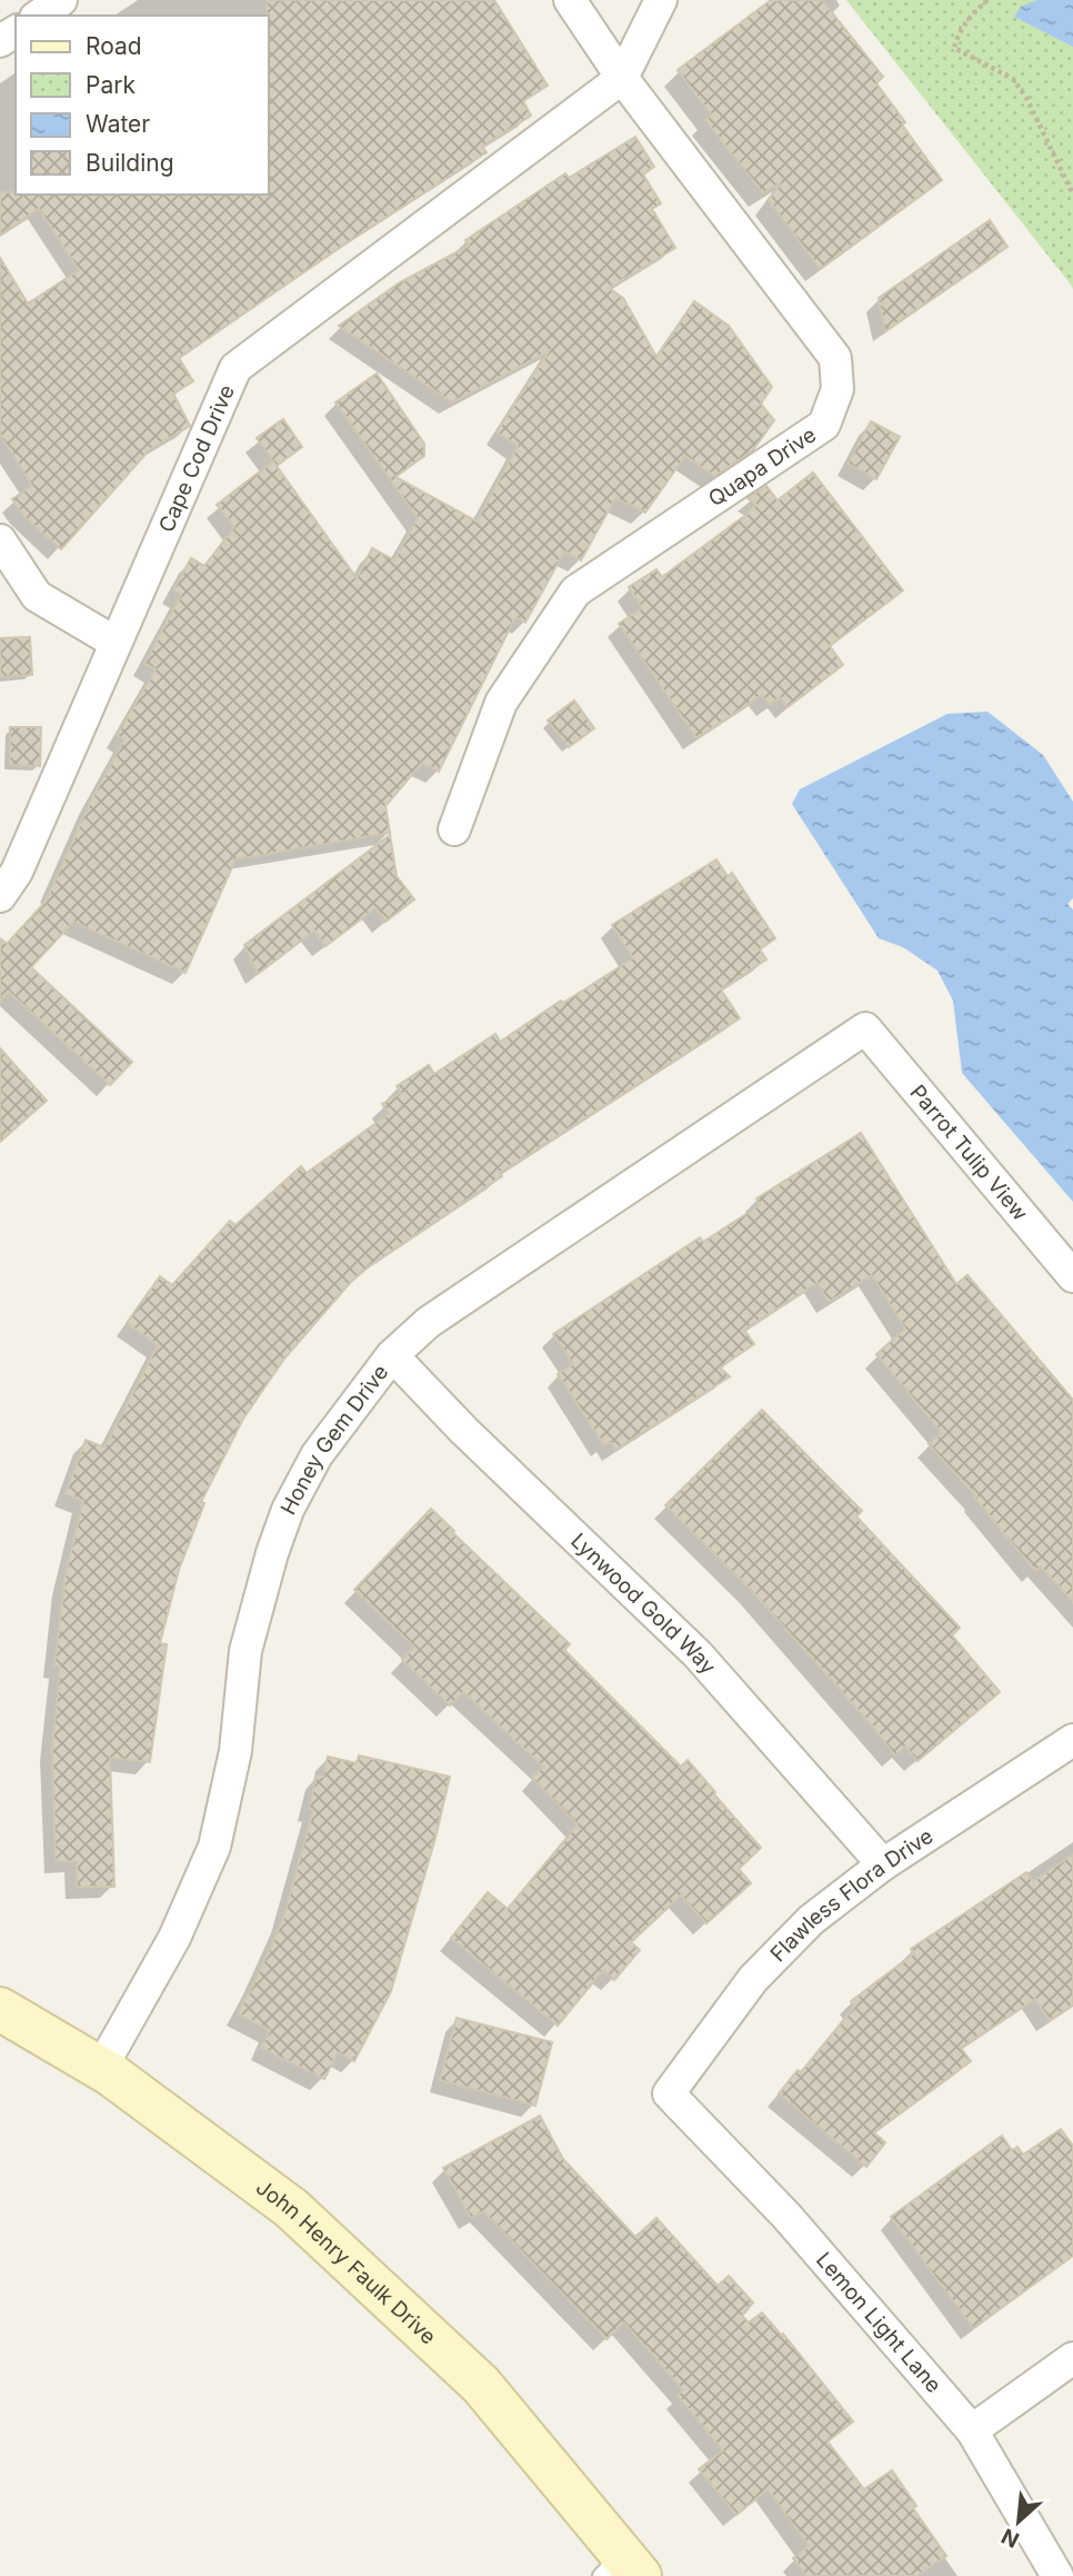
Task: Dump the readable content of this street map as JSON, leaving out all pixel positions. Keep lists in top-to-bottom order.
{
  "streets": {
    "street": [
      "Cape Cod Drive",
      "Quapa Drive",
      "Parrot Tulip View",
      "Honey Gem Drive",
      "Lynwood Gold Way",
      "Flawless Flora Drive",
      "John Henry Faulk Drive",
      "Lemon Light Lane"
    ]
  },
  "crossings": [
    ["Cape Cod Drive", "Quapa Drive"],
    ["Parrot Tulip View", "Honey Gem Drive"],
    ["Honey Gem Drive", "Lynwood Gold Way"],
    ["Honey Gem Drive", "John Henry Faulk Drive"],
    ["Lynwood Gold Way", "Flawless Flora Drive"],
    ["Flawless Flora Drive", "Lemon Light Lane"]
  ],
  "legend": [
    "Road",
    "Park",
    "Water",
    "Building"
  ],
  "north": "bottom left"
}
